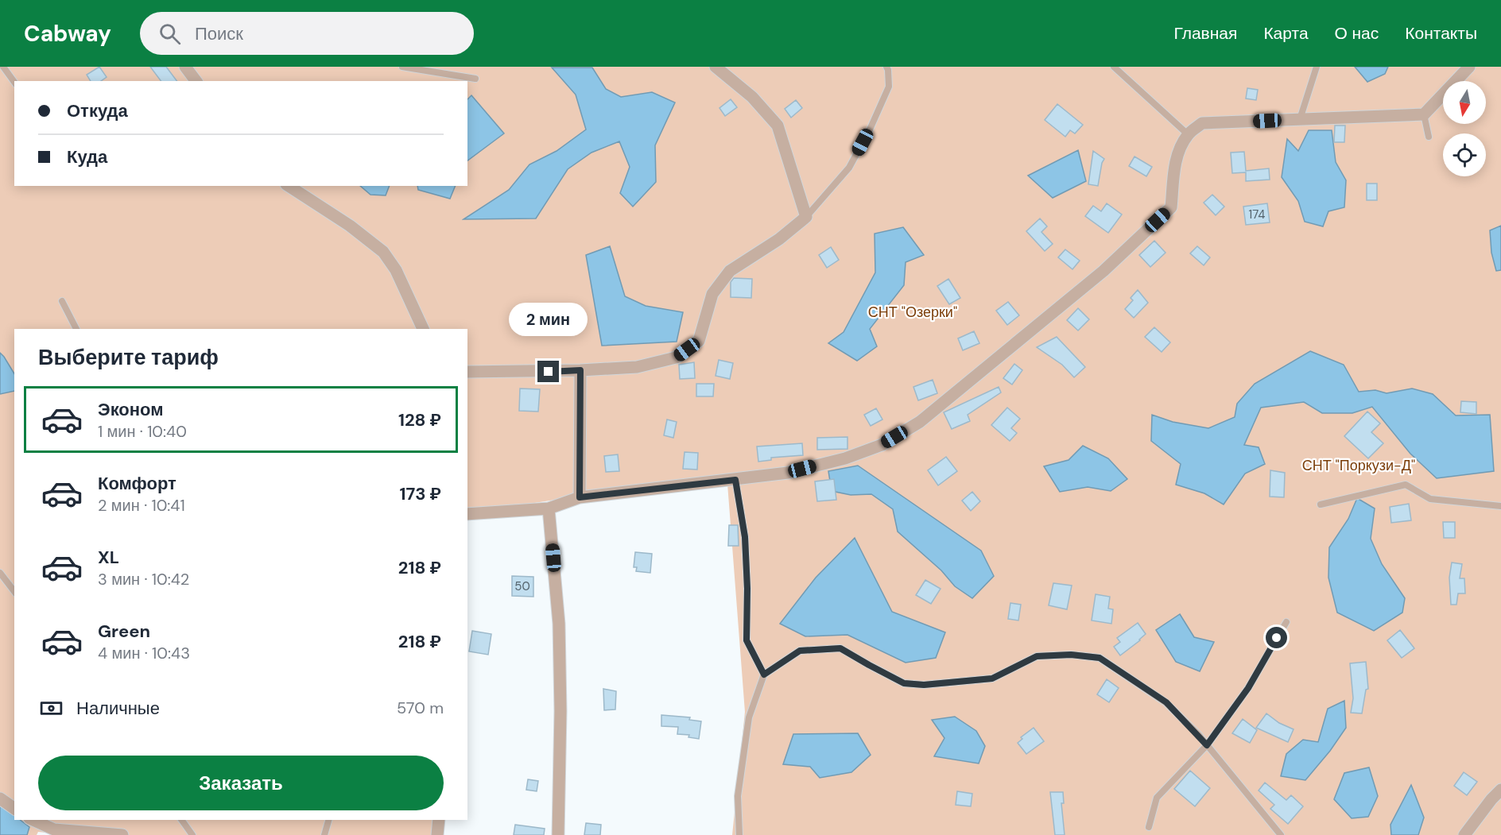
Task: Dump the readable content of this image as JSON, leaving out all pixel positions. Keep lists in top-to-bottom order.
{
  "parks": ["СНТ \"Озерки\"", "СНТ \"Поркузи-Д\""],
  "house_numbers": ["174", "50"],
  "north": "bottom",
  "page": {
    "header": "Cabway",
    "search": "Поиск",
    "nav": [
      "Главная",
      "Карта",
      "О нас",
      "Контакты"
    ],
    "banner": ["Откуда", "Куда"],
    "bubble": "2 мин",
    "heading": "Выберите тариф",
    "list": [
      {
        "name": "Эконом",
        "note": "1 мин · 10:40",
        "value": "128 ₽"
      },
      {
        "name": "Комфорт",
        "note": "2 мин · 10:41",
        "value": "173 ₽"
      },
      {
        "name": "XL",
        "note": "3 мин · 10:42",
        "value": "218 ₽"
      },
      {
        "name": "Green",
        "note": "4 мин · 10:43",
        "value": "218 ₽"
      }
    ],
    "pay": ["Наличные", "570 m"],
    "buttons": "Заказать"
  }
}
